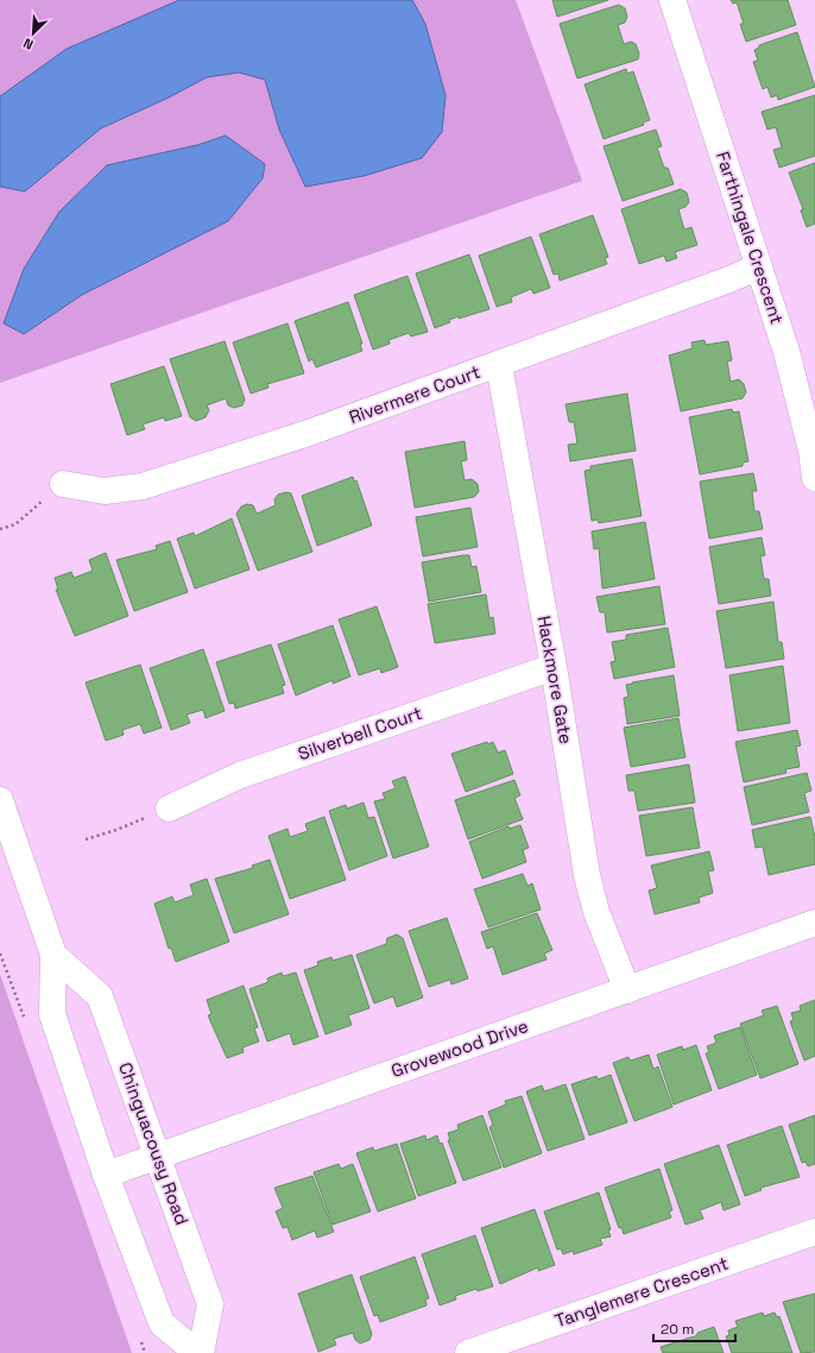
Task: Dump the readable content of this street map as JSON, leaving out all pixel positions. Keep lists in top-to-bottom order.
{
  "streets": {
    "street": [
      "Farthingale Crescent",
      "Rivermere Court",
      "Hackmore Gate",
      "Silverbell Court",
      "Grovewood Drive",
      "Chinguacousy Road",
      "Tanglemere Crescent"
    ]
  },
  "crossings": [
    ["Farthingale Crescent", "Rivermere Court"],
    ["Rivermere Court", "Hackmore Gate"],
    ["Hackmore Gate", "Silverbell Court"],
    ["Hackmore Gate", "Grovewood Drive"],
    ["Grovewood Drive", "Chinguacousy Road"]
  ],
  "scale_bar": "20 m",
  "north": "bottom left"
}
